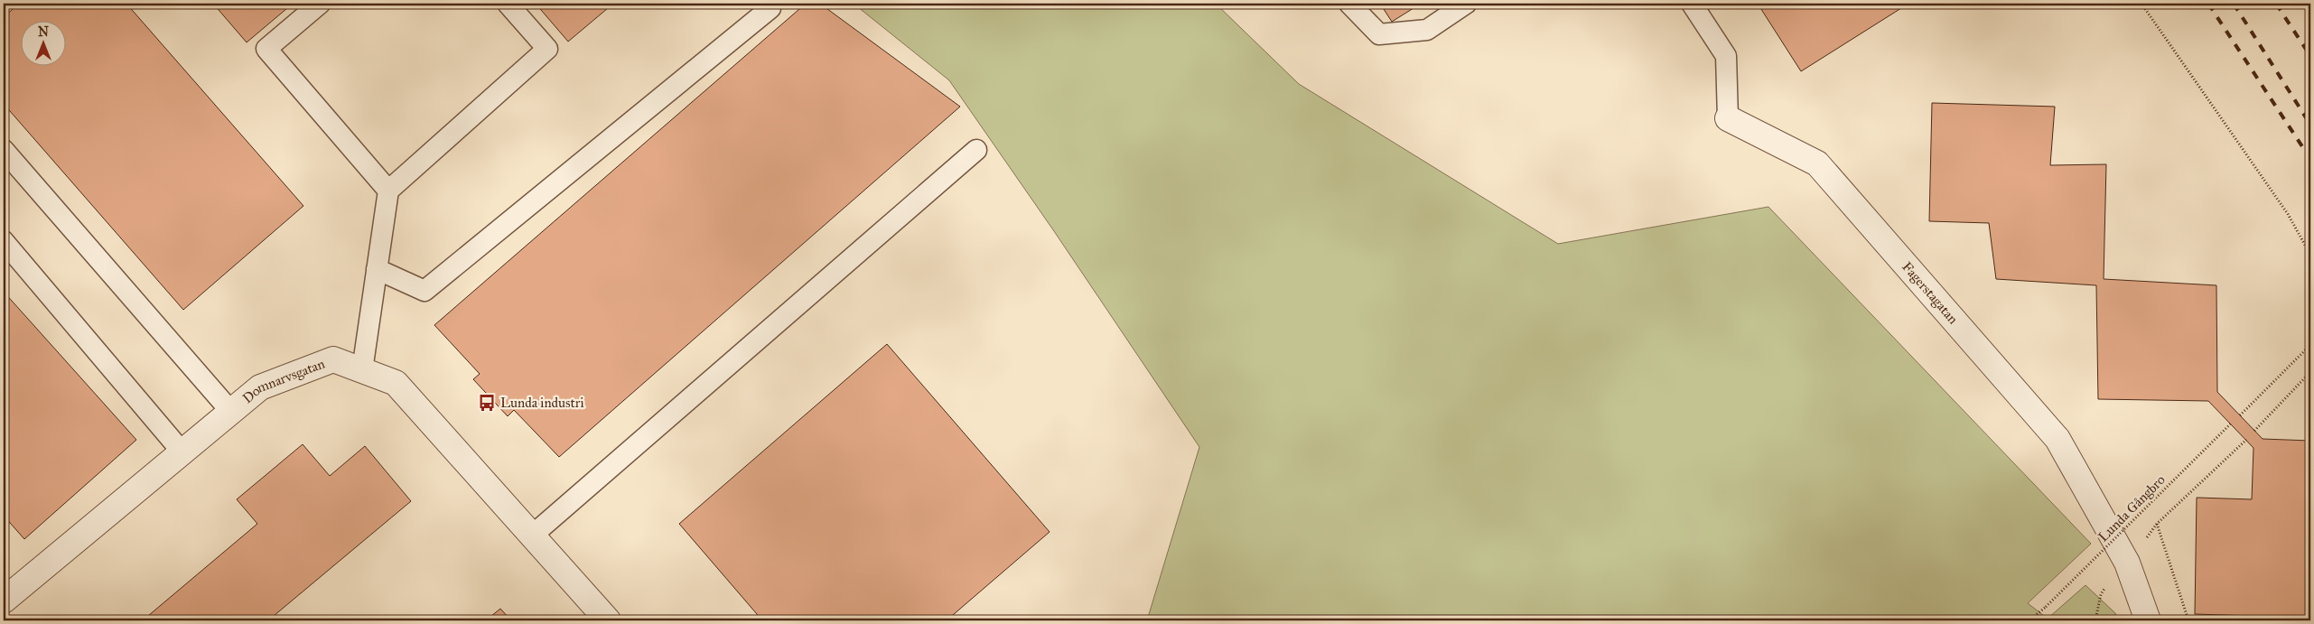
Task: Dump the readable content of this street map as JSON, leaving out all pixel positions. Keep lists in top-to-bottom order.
{
  "streets": {
    "street": ["Fagerstagatan", "Domnarvsgatan"],
    "path": ["Lunda Gångbro"]
  },
  "places": {
    "bus stop": ["Lunda industri"]
  },
  "north": "top"
}
